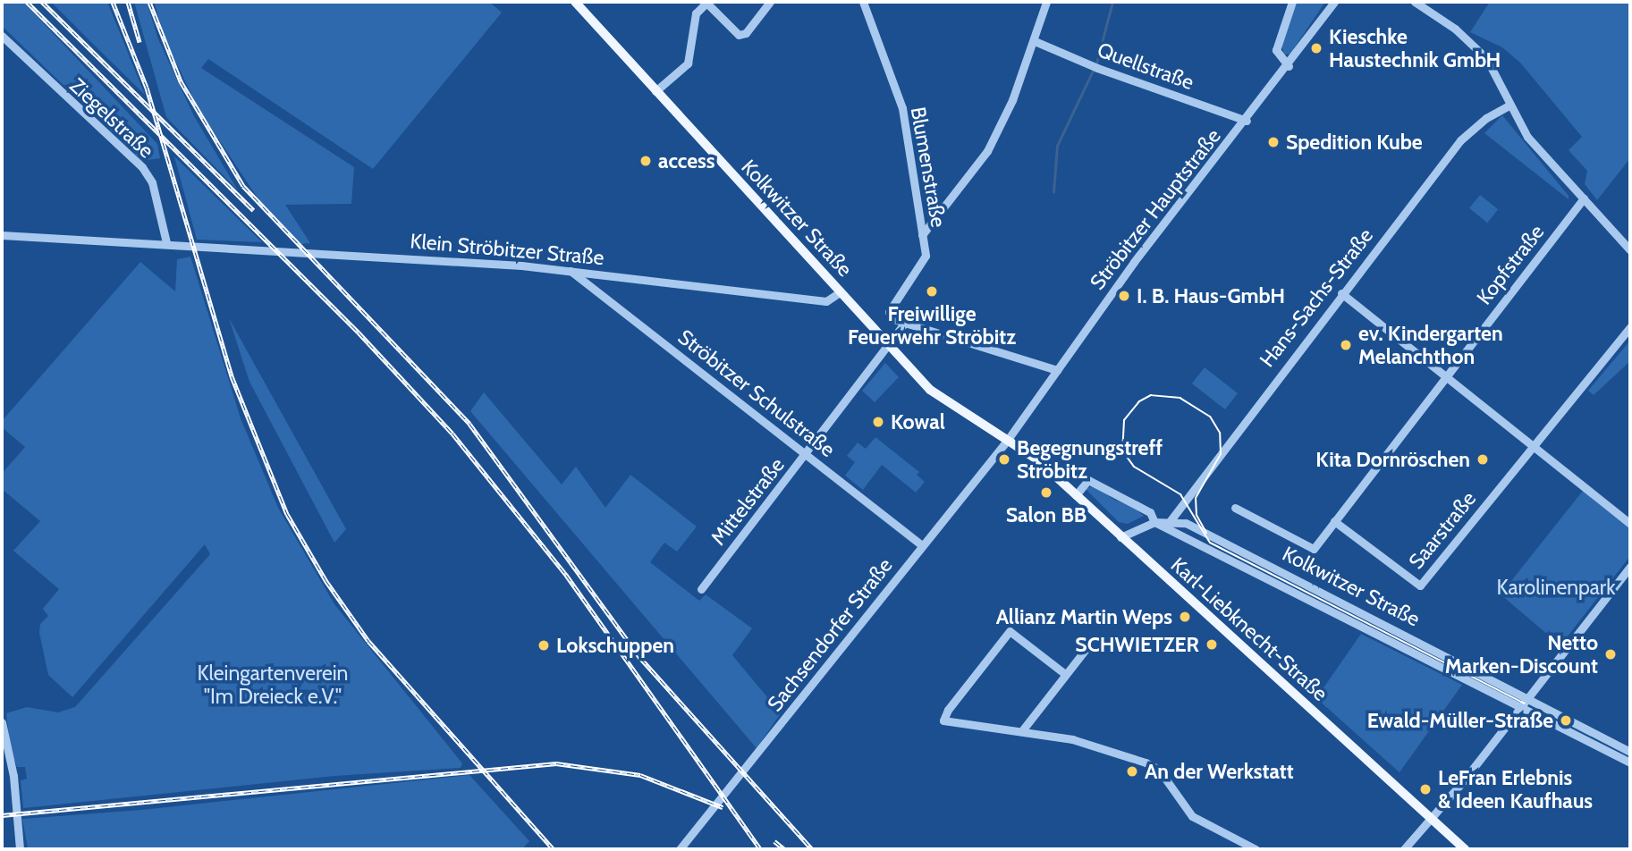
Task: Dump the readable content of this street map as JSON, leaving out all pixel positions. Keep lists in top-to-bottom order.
{
  "streets": {
    "main road": ["Kolkwitzer Straße", "Karl-Liebknecht-Straße"],
    "street": [
      "Quellstraße",
      "Ziegelstraße",
      "Blumenstraße",
      "Ströbitzer Hauptstraße",
      "Klein Ströbitzer Straße",
      "Kopfstraße",
      "Hans-Sachs-Straße",
      "Ströbitzer Schulstraße",
      "Mittelstraße",
      "Saarstraße",
      "Sachsendorfer Straße"
    ]
  },
  "crossings": [
    ["Quellstraße", "Ströbitzer Hauptstraße"],
    ["Ziegelstraße", "Klein Ströbitzer Straße"],
    ["Blumenstraße", "Mittelstraße"],
    ["Ströbitzer Hauptstraße", "Kolkwitzer Straße"],
    ["Ströbitzer Hauptstraße", "Karl-Liebknecht-Straße"],
    ["Ströbitzer Hauptstraße", "Sachsendorfer Straße"],
    ["Kolkwitzer Straße", "Klein Ströbitzer Straße"],
    ["Kolkwitzer Straße", "Hans-Sachs-Straße"],
    ["Kolkwitzer Straße", "Mittelstraße"],
    ["Kolkwitzer Straße", "Karl-Liebknecht-Straße"],
    ["Kolkwitzer Straße", "Sachsendorfer Straße"],
    ["Klein Ströbitzer Straße", "Ströbitzer Schulstraße"],
    ["Kopfstraße", "Saarstraße"],
    ["Ströbitzer Schulstraße", "Mittelstraße"],
    ["Ströbitzer Schulstraße", "Sachsendorfer Straße"],
    ["Karl-Liebknecht-Straße", "Sachsendorfer Straße"]
  ],
  "parks": ["Karolinenpark", "Kleingartenverein \"Im Dreieck e.V.\""],
  "places": [
    "Kieschke Haustechnik GmbH",
    "Spedition Kube",
    "access",
    "Freiwillige Feuerwehr Ströbitz",
    "I. B. Haus-GmbH",
    "ev. Kindergarten Melanchthon",
    "Kowal",
    "Begegnungstreff Ströbitz",
    "Kita Dornröschen",
    "Salon BB",
    "Allianz Martin Weps",
    "SCHWIETZER",
    "Lokschuppen",
    "Netto Marken-Discount",
    "Ewald-Müller-Straße",
    "An der Werkstatt",
    "LeFran Erlebnis & Ideen Kaufhaus"
  ]
}
